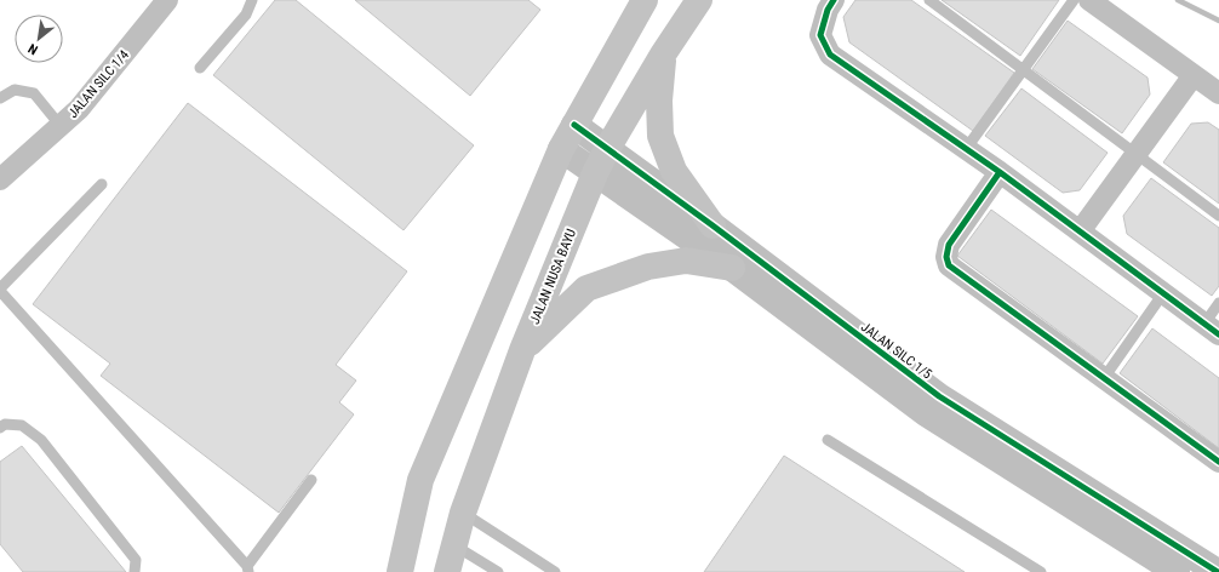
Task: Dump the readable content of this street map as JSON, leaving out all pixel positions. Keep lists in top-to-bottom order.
{
  "streets": {
    "main road": ["JALAN NUSA BAYU"],
    "street": ["JALAN SILC 1/4", "JALAN SILC 1/5"]
  },
  "crossings": [
    ["JALAN NUSA BAYU", "JALAN SILC 1/5"]
  ],
  "north": "bottom left"
}
